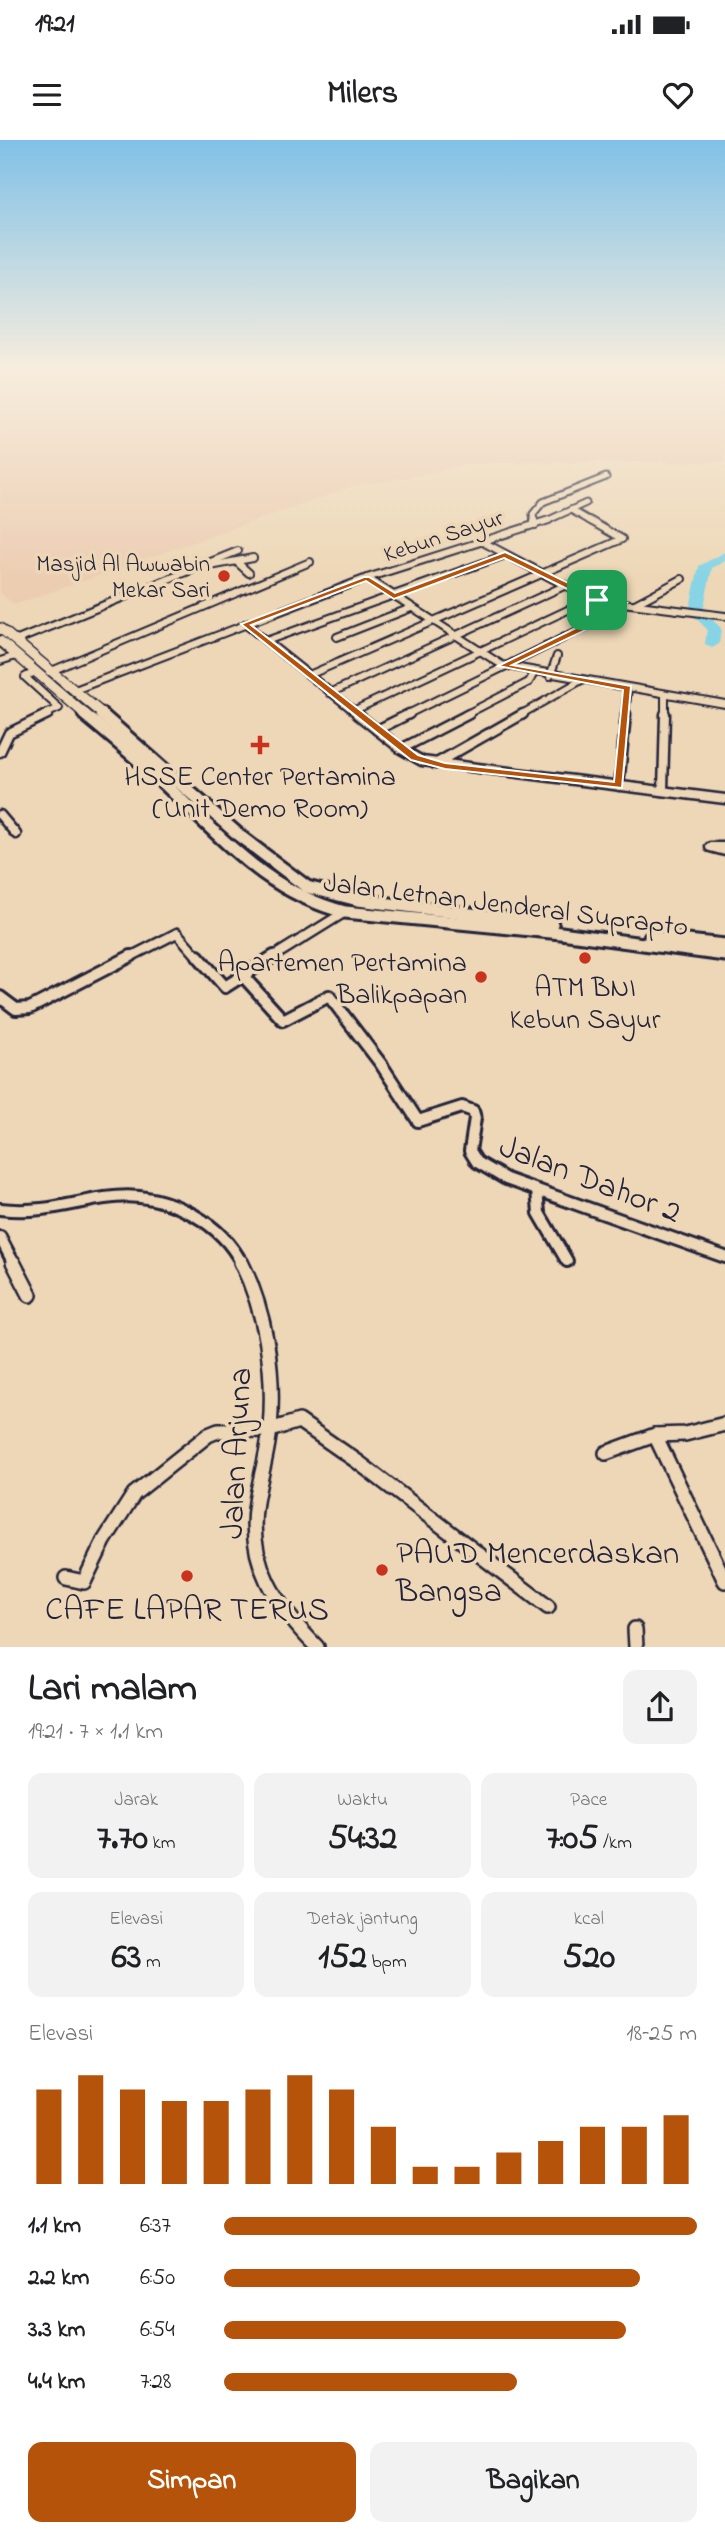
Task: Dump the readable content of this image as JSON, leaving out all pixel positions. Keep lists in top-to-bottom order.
{
  "streets": {
    "main road": ["Jalan Letnan Jenderal Suprapto"],
    "street": ["Kebun Sayur", "Jalan Dahor 2", "Jalan Arjuna"]
  },
  "crossings": [
    ["Kebun Sayur", "Jalan Letnan Jenderal Suprapto"]
  ],
  "places": {
    "other": [
      "Masjid Al Awwabin Mekar Sari",
      "ATM BNI Kebun Sayur",
      "Apartemen Pertamina Balikpapan",
      "PAUD Mencerdaskan Bangsa",
      "CAFE LAPAR TERUS"
    ],
    "health": ["HSSE Center Pertamina (Unit Demo Room)"]
  },
  "page": {
    "status": "19:21",
    "header": "Milers",
    "heading": ["Lari malam", "19:21 · 7 × 1.1 km"],
    "stats": [
      ["Jarak", "7.70 km"],
      ["Waktu", "54:32"],
      ["Pace", "7:05 /km"],
      ["Elevasi", "63 m"],
      ["Detak jantung", "152 bpm"],
      ["kcal", "520"]
    ],
    "chart": ["Elevasi", "18–25 m"],
    "list": [
      {
        "name": "1.1 km",
        "note": "6:37"
      },
      {
        "name": "2.2 km",
        "note": "6:50"
      },
      {
        "name": "3.3 km",
        "note": "6:54"
      },
      {
        "name": "4.4 km",
        "note": "7:28"
      }
    ],
    "buttons": ["Simpan", "Bagikan"]
  }
}
